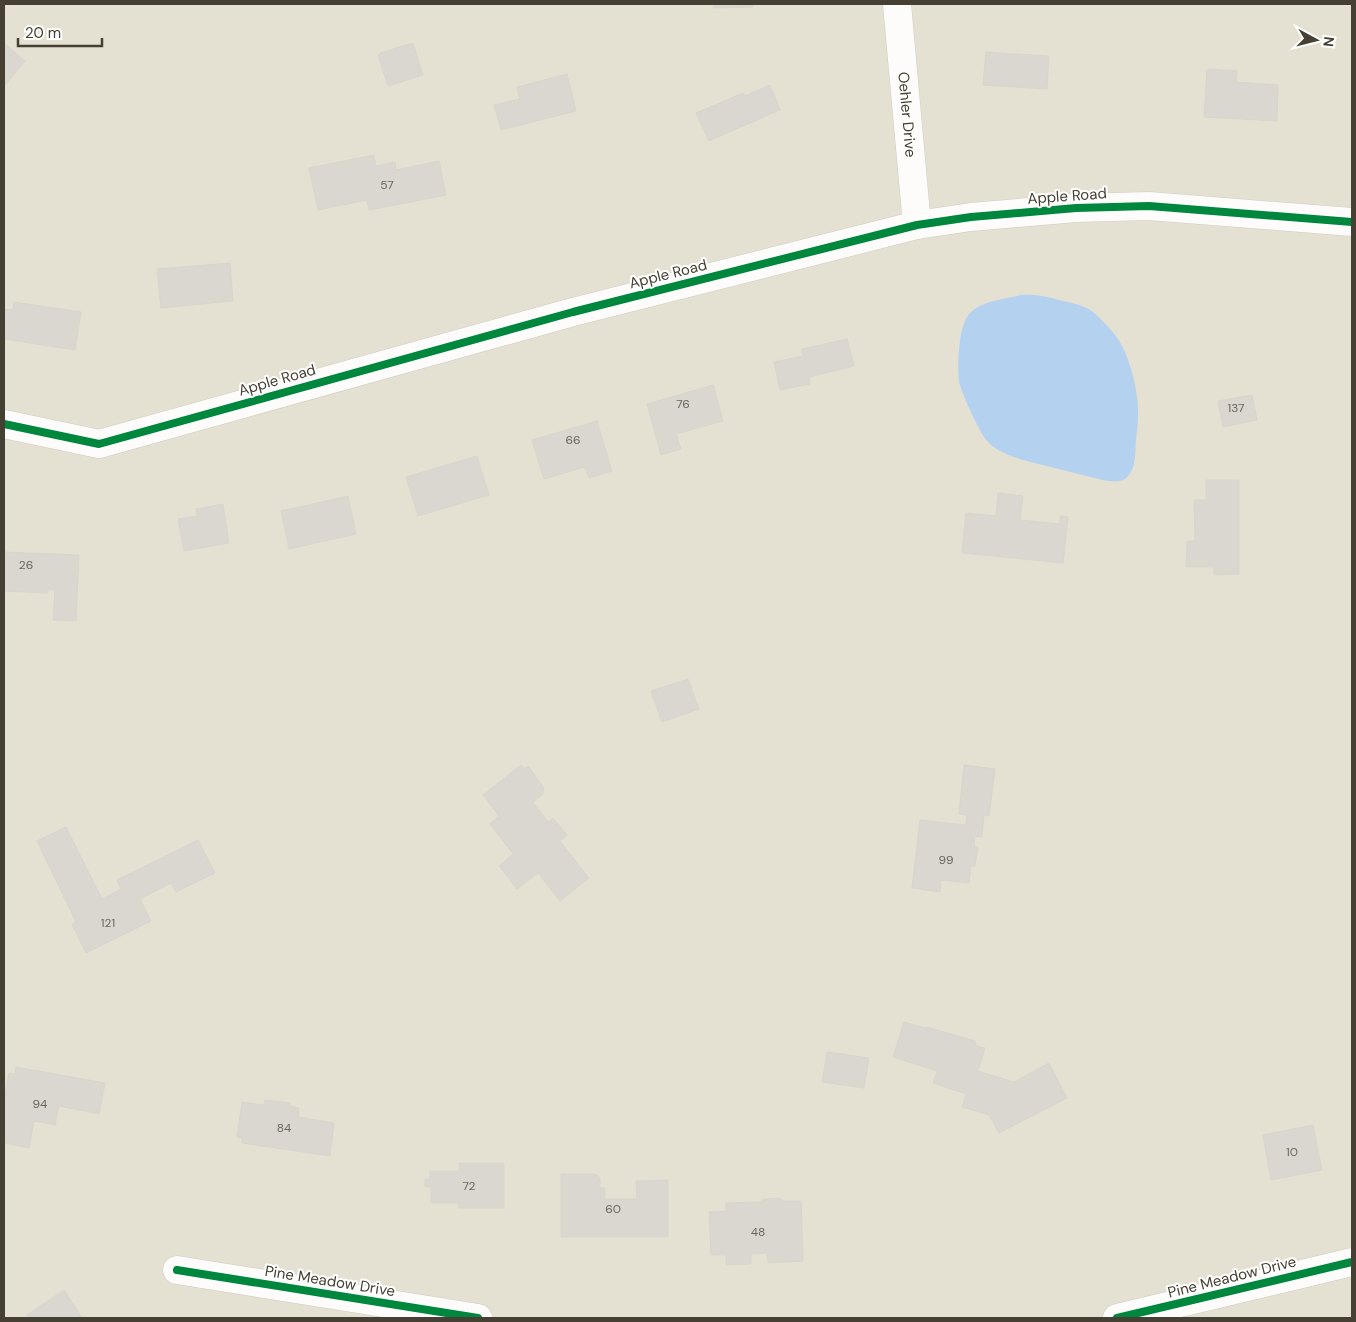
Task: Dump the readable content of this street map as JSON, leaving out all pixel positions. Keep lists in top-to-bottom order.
{
  "streets": {
    "street": ["Oehler Drive", "Apple Road", "Pine Meadow Drive"]
  },
  "crossings": [
    ["Oehler Drive", "Apple Road"]
  ],
  "house_numbers": [
    "57",
    "76",
    "137",
    "66",
    "26",
    "99",
    "121",
    "94",
    "84",
    "10",
    "72",
    "60",
    "48"
  ],
  "scale_bar": "20 m",
  "north": "right"
}
